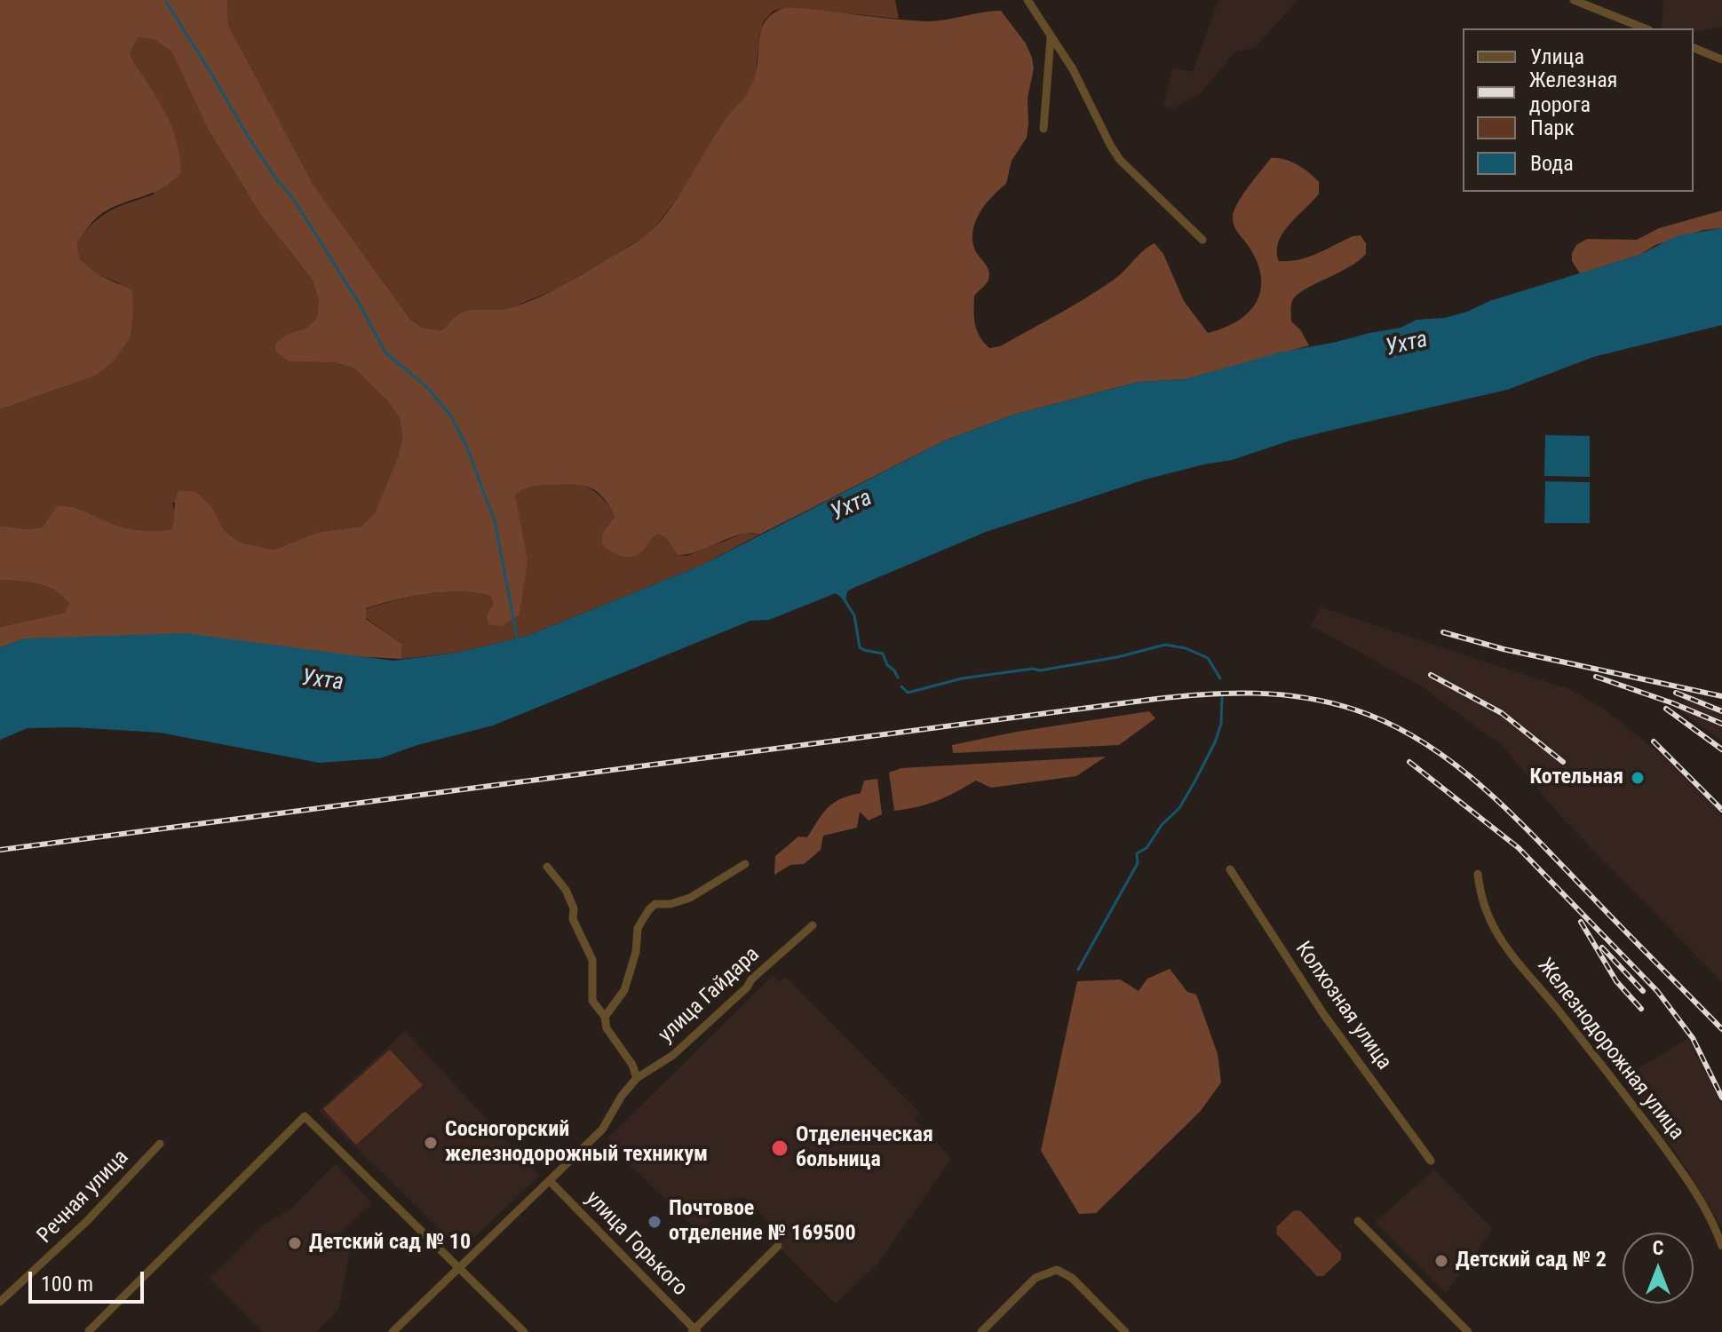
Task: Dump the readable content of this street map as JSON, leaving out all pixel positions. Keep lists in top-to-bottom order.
{
  "streets": {
    "street": [
      "улица Гайдара",
      "Колхозная улица",
      "Железнодорожная улица",
      "Речная улица",
      "улица Горького"
    ]
  },
  "crossings": [
    ["улица Гайдара", "улица Горького"]
  ],
  "water": ["Ухта"],
  "places": [
    "Котельная",
    "Сосногорский железнодорожный техникум",
    "Отделенческая больница",
    "Почтовое отделение № 169500",
    "Детский сад № 10",
    "Детский сад № 2"
  ],
  "legend": [
    "Улица",
    "Железная дорога",
    "Парк",
    "Вода"
  ],
  "scale_bar": "100 m",
  "north": "top"
}
